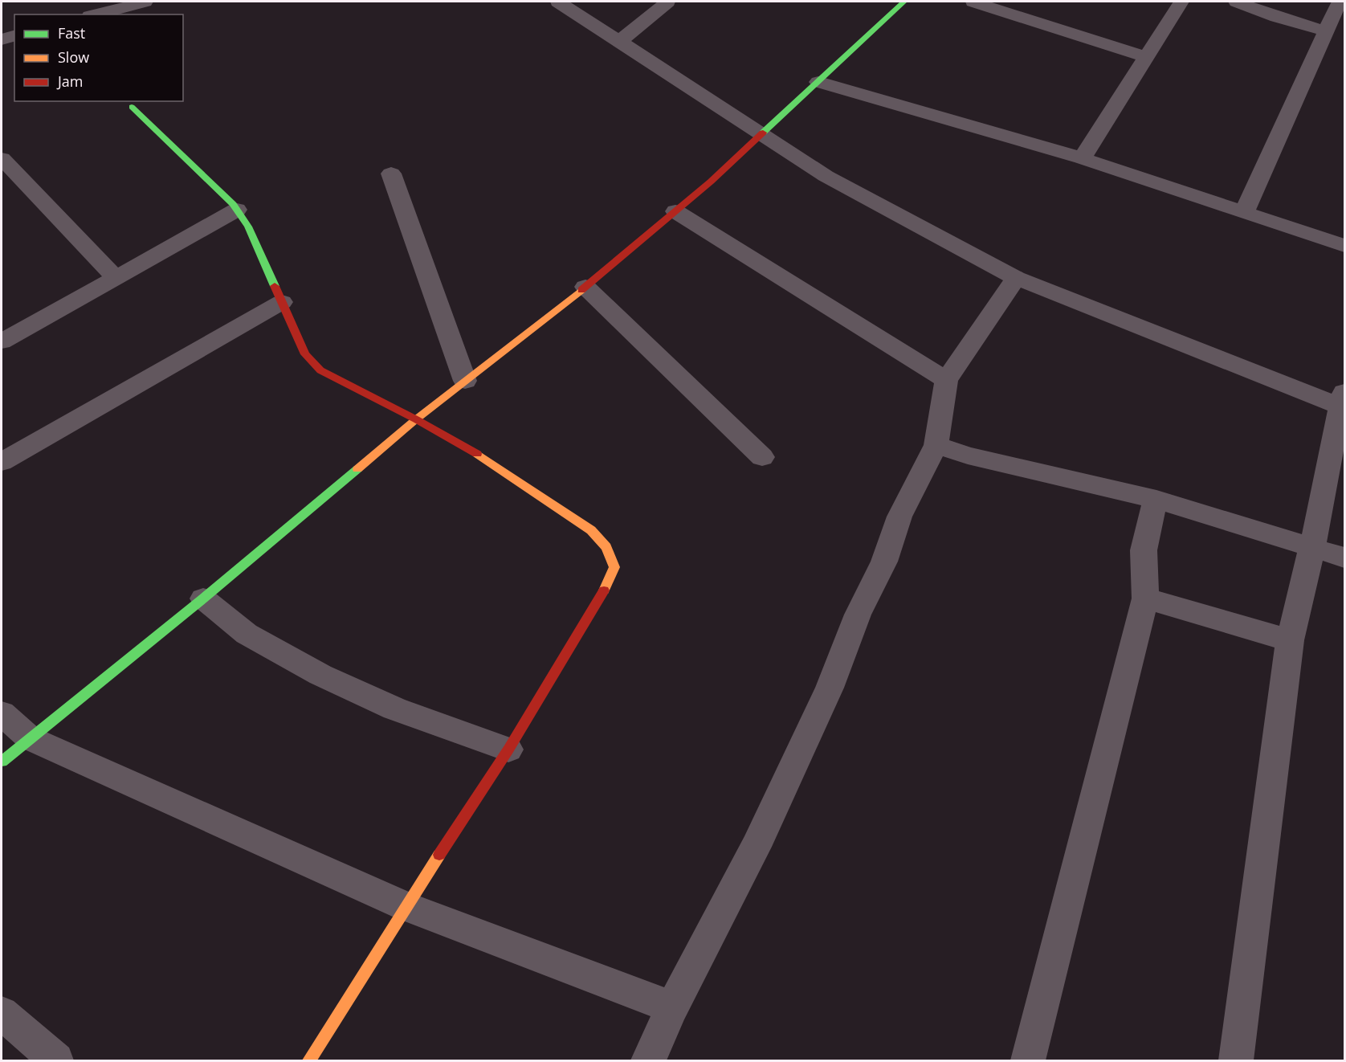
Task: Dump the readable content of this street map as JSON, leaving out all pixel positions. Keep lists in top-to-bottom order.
{
  "legend": ["Fast", "Slow", "Jam"]
}
